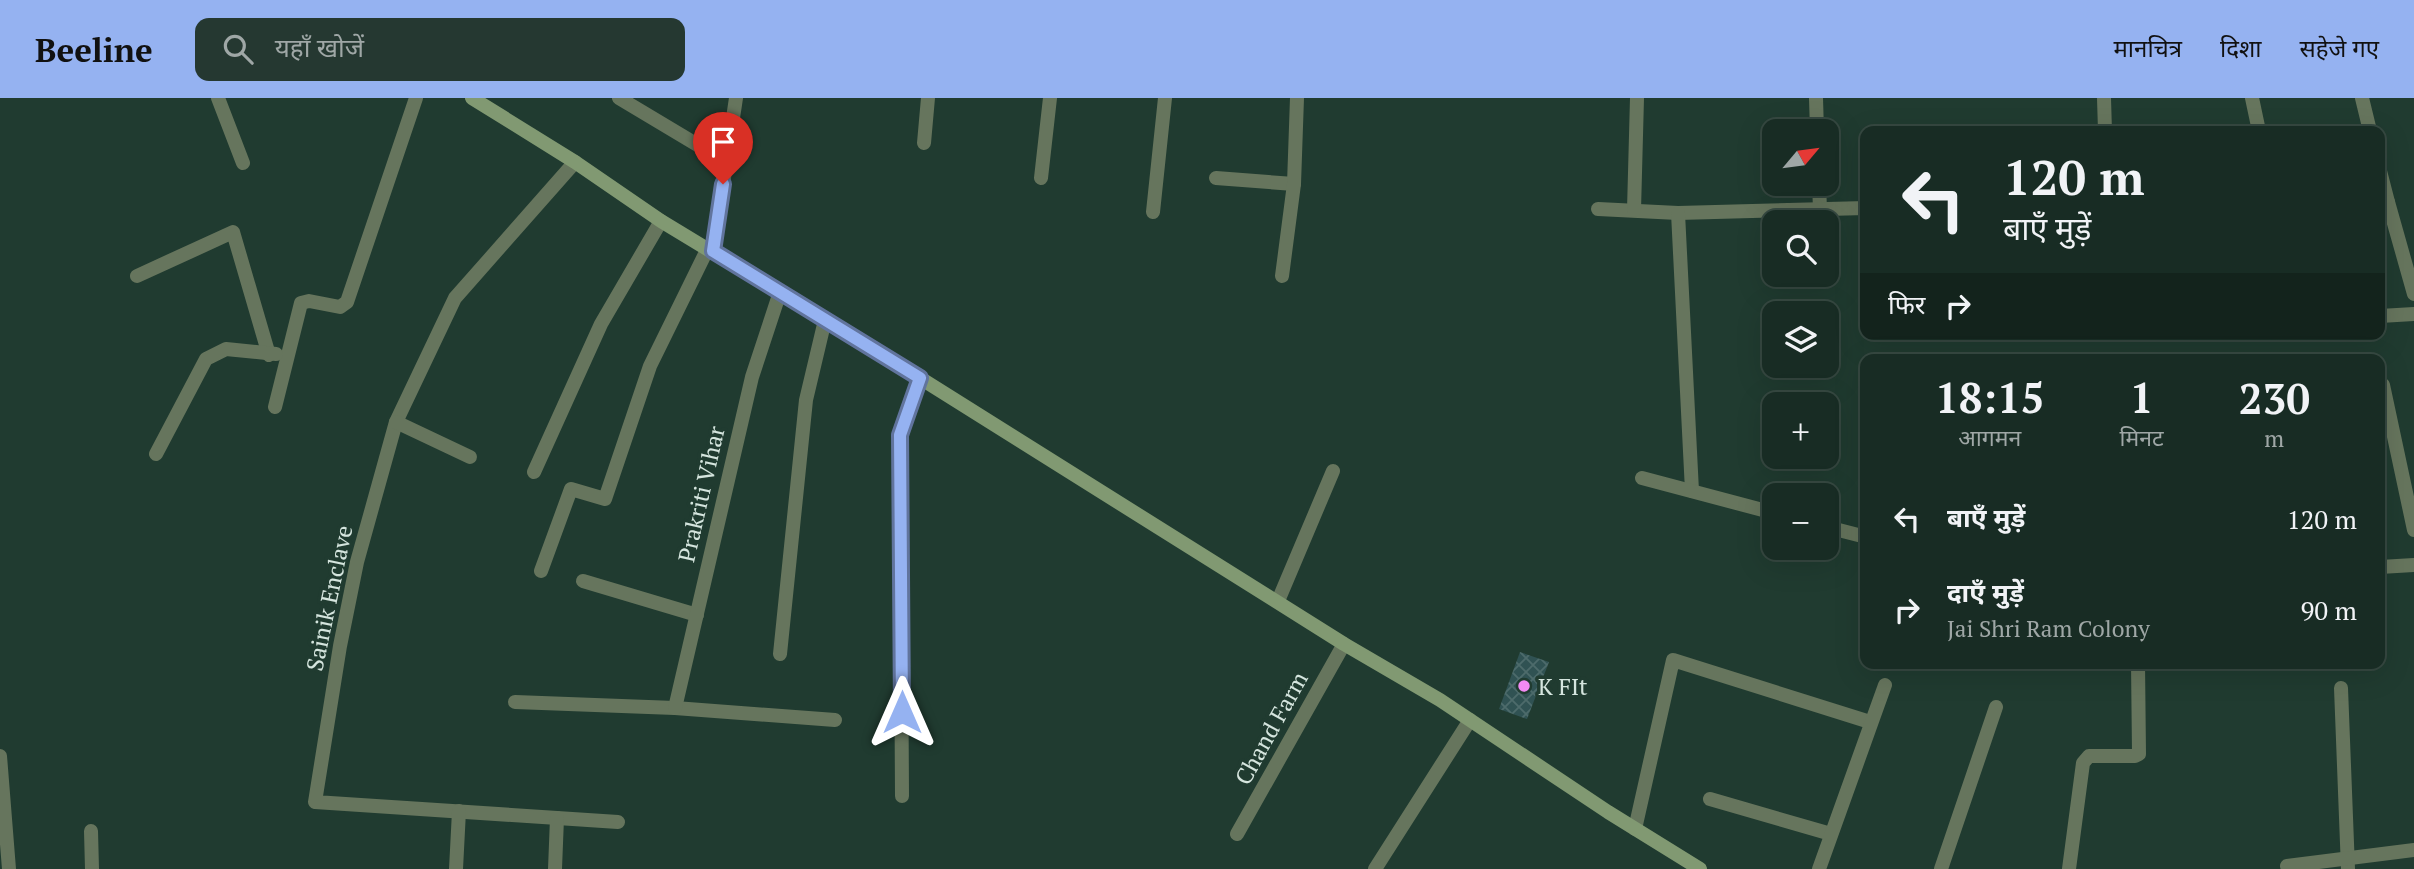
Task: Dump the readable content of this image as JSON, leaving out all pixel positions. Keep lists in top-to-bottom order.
{
  "streets": {
    "street": ["Prakriti Vihar", "Sainik Enclave", "Chand Farm"]
  },
  "places": ["K FIt"],
  "north": "top right",
  "page": {
    "header": "Beeline",
    "search": "यहाँ खोजें",
    "nav": ["मानचित्र", "दिशा", "सहेजे गए"],
    "map_buttons": ["+", "−"],
    "turn": ["120 m", "बाएँ मुड़ें"],
    "then": "फिर",
    "eta": [
      "18:15",
      "आगमन",
      "1",
      "मिनट",
      "230",
      "m"
    ],
    "list": [
      {
        "name": "बाएँ मुड़ें",
        "value": "120 m"
      },
      {
        "name": "दाएँ मुड़ें",
        "note": "Jai Shri Ram Colony",
        "value": "90 m"
      }
    ]
  }
}
